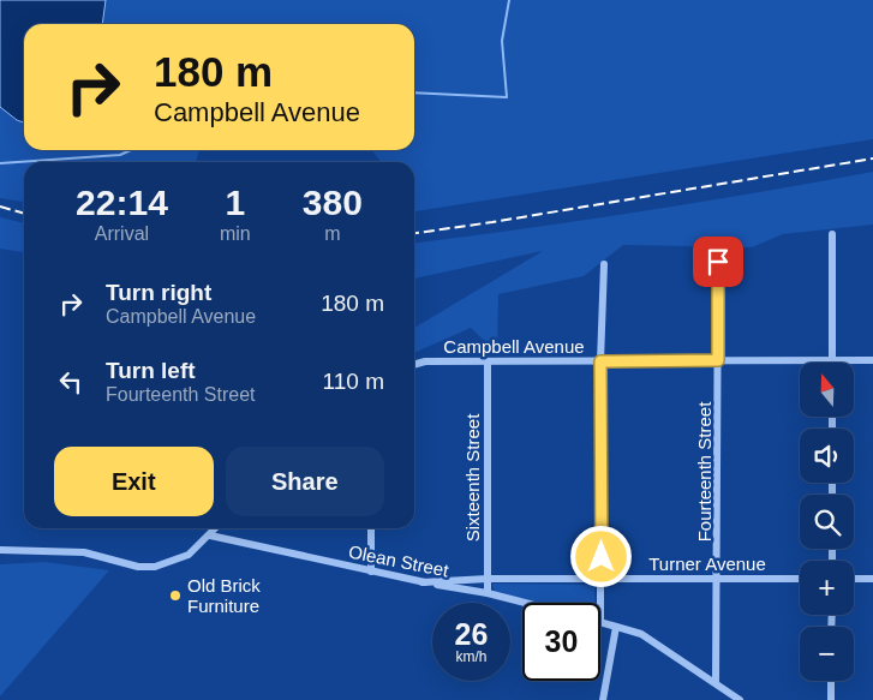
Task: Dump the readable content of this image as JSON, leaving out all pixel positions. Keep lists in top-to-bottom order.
{
  "streets": {
    "street": [
      "Campbell Avenue",
      "Fourteenth Street",
      "Sixteenth Street",
      "Olean Street",
      "Turner Avenue"
    ]
  },
  "crossings": [
    ["Campbell Avenue", "Fourteenth Street"],
    ["Campbell Avenue", "Sixteenth Street"],
    ["Fourteenth Street", "Turner Avenue"],
    ["Sixteenth Street", "Olean Street"],
    ["Sixteenth Street", "Turner Avenue"],
    ["Olean Street", "Turner Avenue"]
  ],
  "places": ["Old Brick Furniture"],
  "north": "top",
  "page": {
    "turn": ["180 m", "Campbell Avenue"],
    "eta": [
      "22:14",
      "Arrival",
      "1",
      "min",
      "380",
      "m"
    ],
    "list": [
      {
        "name": "Turn right",
        "note": "Campbell Avenue",
        "value": "180 m"
      },
      {
        "name": "Turn left",
        "note": "Fourteenth Street",
        "value": "110 m"
      }
    ],
    "map_buttons": ["+", "−"],
    "buttons": ["Exit", "Share"],
    "speed": "26 km/h",
    "limit": "30"
  }
}
